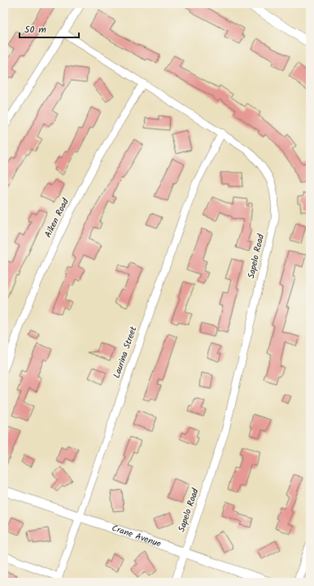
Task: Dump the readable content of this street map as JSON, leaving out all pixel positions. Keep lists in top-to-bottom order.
{
  "streets": {
    "street": [
      "Aiken Road",
      "Sapelo Road",
      "Laurina Street",
      "Crane Avenue"
    ]
  },
  "crossings": [
    ["Aiken Road", "Sapelo Road"],
    ["Sapelo Road", "Laurina Street"],
    ["Sapelo Road", "Crane Avenue"],
    ["Laurina Street", "Crane Avenue"]
  ],
  "scale_bar": "50 m"
}
